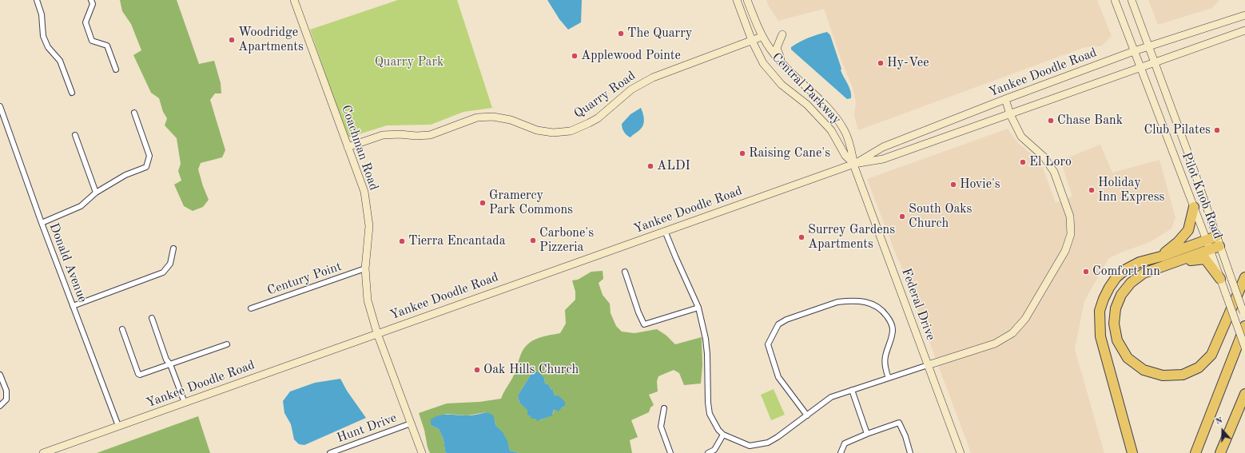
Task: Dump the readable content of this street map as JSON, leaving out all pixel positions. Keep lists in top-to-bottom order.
{
  "streets": {
    "main road": [
      "Yankee Doodle Road",
      "Central Parkway",
      "Quarry Road",
      "Coachman Road",
      "Pilot Knob Road",
      "Federal Drive"
    ],
    "street": ["Donald Avenue", "Century Point", "Hunt Drive"]
  },
  "crossings": [
    ["Yankee Doodle Road", "Central Parkway"],
    ["Yankee Doodle Road", "Coachman Road"],
    ["Yankee Doodle Road", "Pilot Knob Road"],
    ["Yankee Doodle Road", "Donald Avenue"],
    ["Yankee Doodle Road", "Federal Drive"],
    ["Central Parkway", "Quarry Road"],
    ["Central Parkway", "Federal Drive"],
    ["Quarry Road", "Coachman Road"],
    ["Coachman Road", "Century Point"],
    ["Coachman Road", "Hunt Drive"]
  ],
  "parks": ["Quarry Park"],
  "places": [
    "The Quarry",
    "Woodridge Apartments",
    "Applewood Pointe",
    "Hy-Vee",
    "Chase Bank",
    "Club Pilates",
    "Raising Cane's",
    "El Loro",
    "ALDI",
    "Hovie's",
    "Holiday Inn Express",
    "Gramercy Park Commons",
    "South Oaks Church",
    "Surrey Gardens Apartments",
    "Carbone's Pizzeria",
    "Tierra Encantada",
    "Comfort Inn",
    "Oak Hills Church"
  ],
  "north": "top"
}
